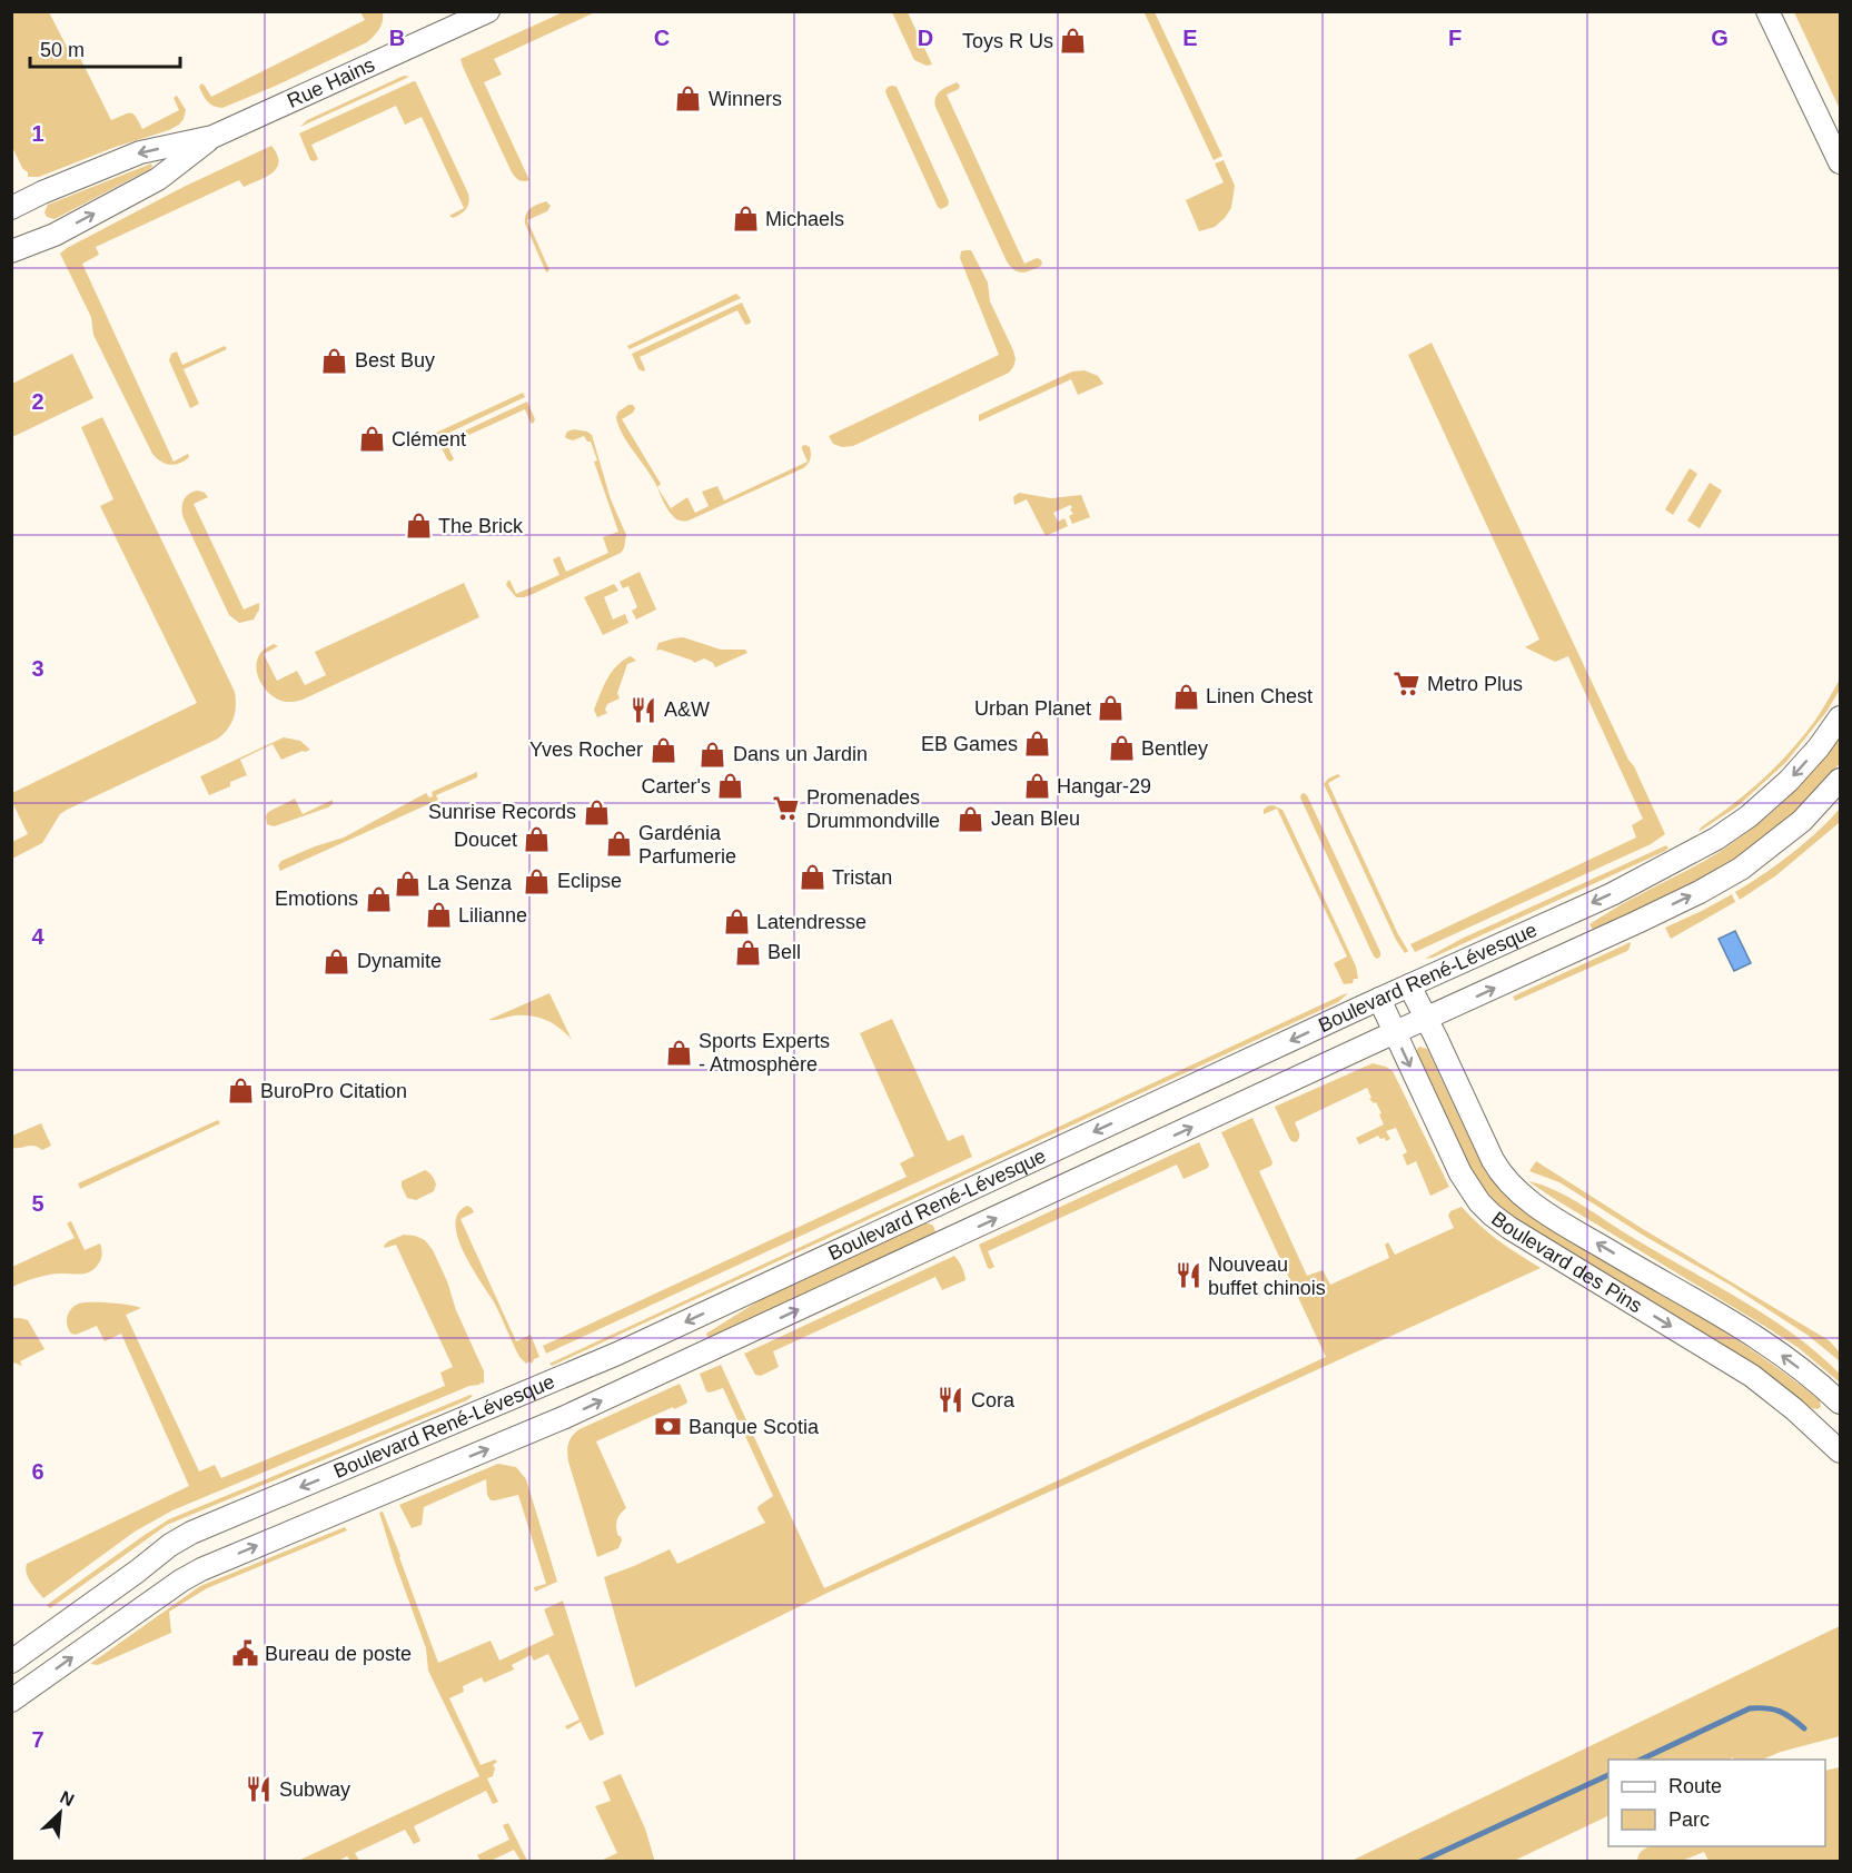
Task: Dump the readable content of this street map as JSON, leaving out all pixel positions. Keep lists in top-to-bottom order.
{
  "streets": {
    "main road": ["Rue Hains", "Boulevard René-Lévesque", "Boulevard des Pins"]
  },
  "crossings": [
    ["Boulevard René-Lévesque", "Boulevard des Pins"]
  ],
  "places": {
    "shop": [
      "Toys R Us",
      "Winners",
      "Michaels",
      "Best Buy",
      "Clément",
      "The Brick",
      "Linen Chest",
      "Urban Planet",
      "EB Games",
      "Bentley",
      "Yves Rocher",
      "Dans un Jardin",
      "Carter's",
      "Hangar-29",
      "Sunrise Records",
      "Jean Bleu",
      "Doucet",
      "Gardénia Parfumerie",
      "Tristan",
      "Eclipse",
      "La Senza",
      "Emotions",
      "Lilianne",
      "Latendresse",
      "Bell",
      "Dynamite",
      "Sports Experts - Atmosphère",
      "BuroPro Citation"
    ],
    "supermarket": ["Metro Plus", "Promenades Drummondville"],
    "restaurant": [
      "A&W",
      "Nouveau buffet chinois",
      "Cora",
      "Subway"
    ],
    "bank": ["Banque Scotia"],
    "public building": ["Bureau de poste"]
  },
  "legend": ["Route", "Parc"],
  "scale_bar": "50 m",
  "north": "top right",
  "grid": {
    "columns": [
      "B",
      "C",
      "D",
      "E",
      "F",
      "G"
    ],
    "rows": [
      "1",
      "2",
      "3",
      "4",
      "5",
      "6",
      "7"
    ]
  }
}
